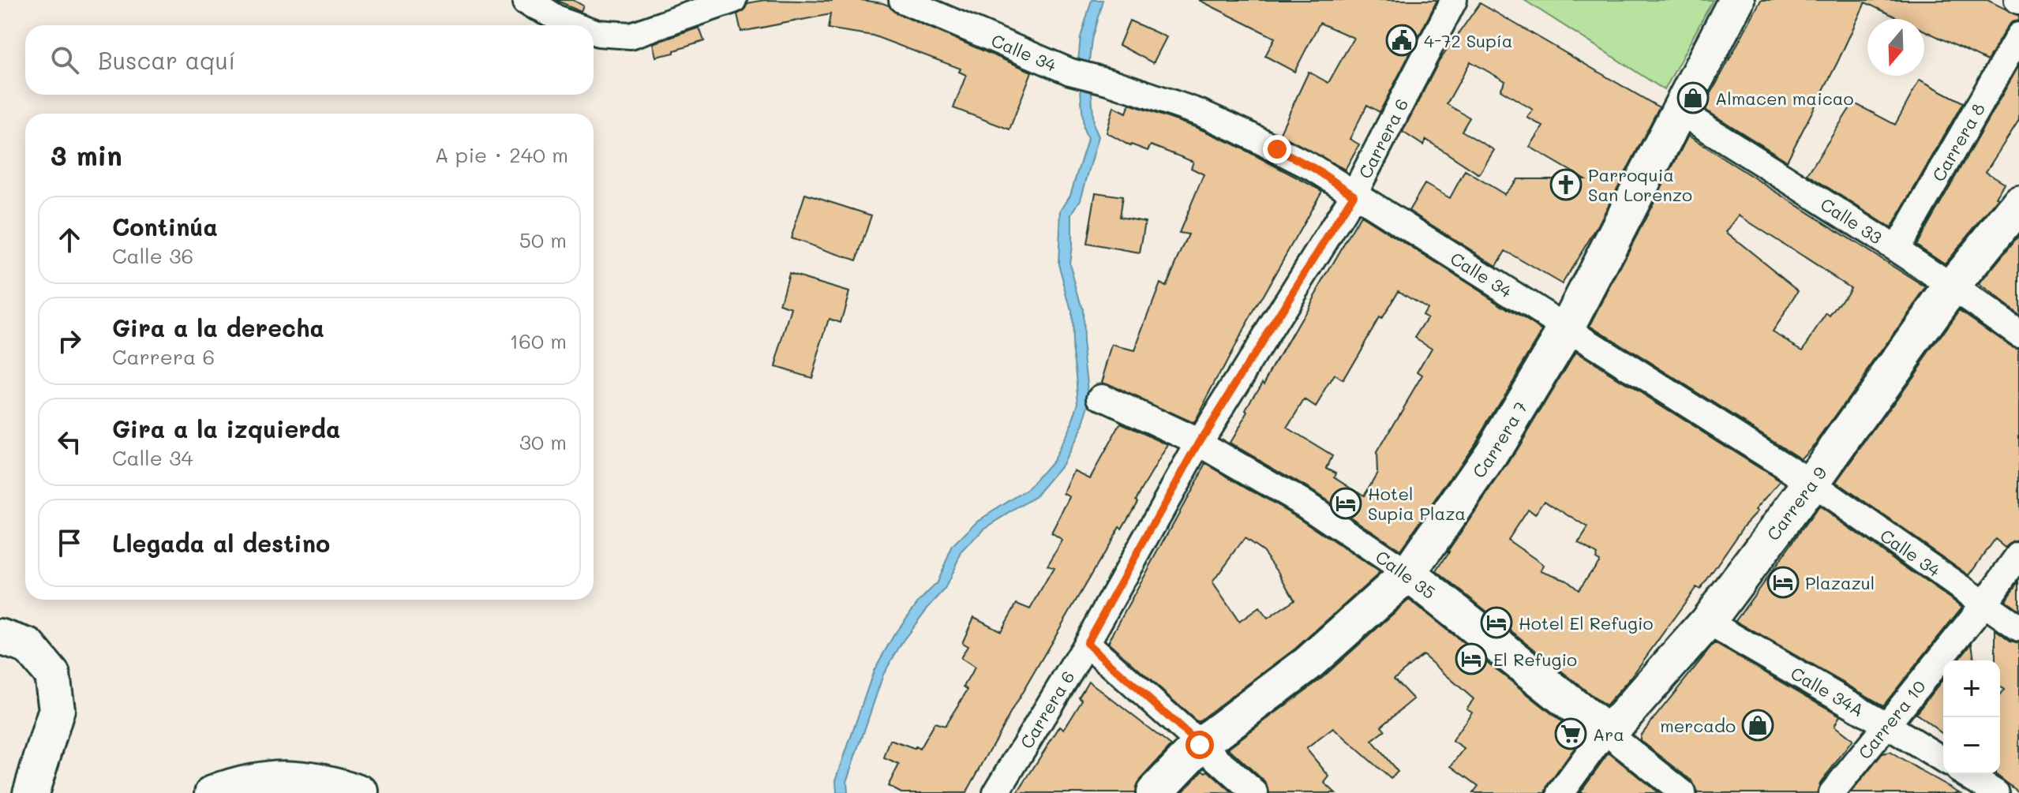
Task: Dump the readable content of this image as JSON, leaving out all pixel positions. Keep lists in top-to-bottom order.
{
  "streets": {
    "main road": ["Carrera 7", "Carrera 9", "Calle 35"],
    "street": [
      "Calle 34",
      "Carrera 6",
      "Carrera 8",
      "Calle 33",
      "Calle 34A",
      "Carrera 10"
    ]
  },
  "crossings": [
    ["Calle 34", "Carrera 6"],
    ["Calle 34", "Carrera 7"],
    ["Calle 34", "Carrera 9"],
    ["Calle 34", "Carrera 10"],
    ["Carrera 6", "Calle 35"],
    ["Carrera 8", "Calle 33"],
    ["Calle 33", "Carrera 7"],
    ["Calle 33", "Carrera 9"],
    ["Carrera 7", "Calle 35"],
    ["Carrera 9", "Calle 35"],
    ["Carrera 9", "Calle 34A"],
    ["Calle 34A", "Carrera 10"]
  ],
  "places": {
    "public building": ["4-72 Supía"],
    "shop": ["Almacen maicao", "mercado"],
    "church": ["Parroquia San Lorenzo"],
    "hotel": [
      "Hotel Supia Plaza",
      "Plazazul",
      "Hotel El Refugio",
      "El Refugio"
    ],
    "supermarket": ["Ara"]
  },
  "north": "bottom",
  "page": {
    "search": "Buscar aquí",
    "heading": ["3 min", "A pie · 240 m"],
    "list": [
      ["Continúa", "Calle 36", "50 m"],
      ["Gira a la derecha", "Carrera 6", "160 m"],
      ["Gira a la izquierda", "Calle 34", "30 m"],
      "Llegada al destino"
    ],
    "map_buttons": ["+", "−"]
  }
}
